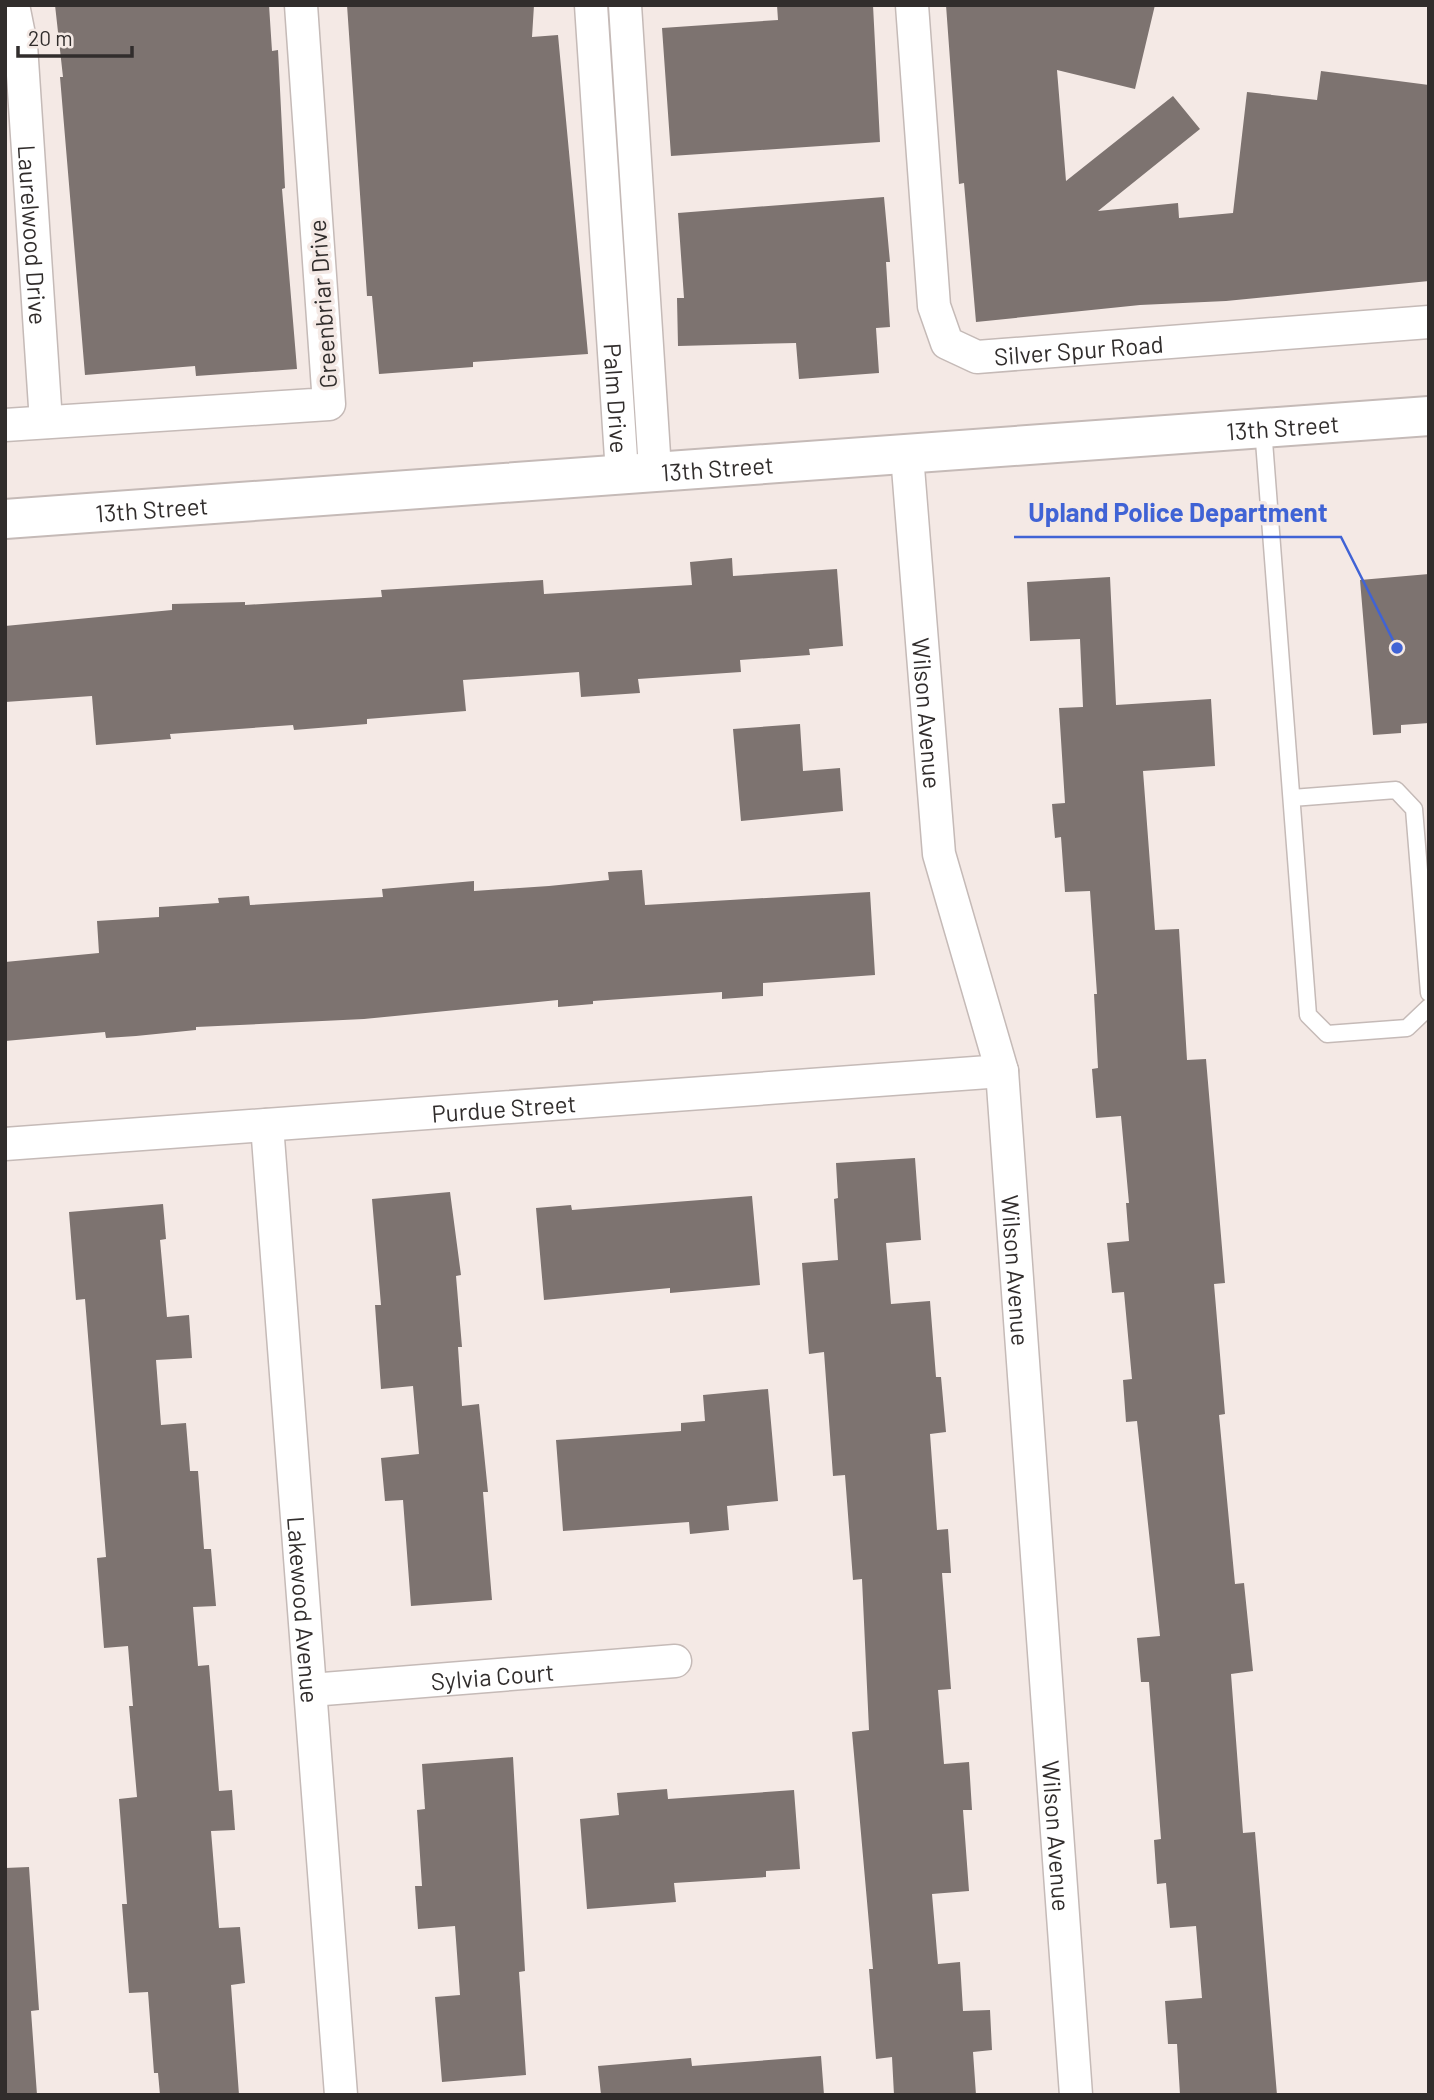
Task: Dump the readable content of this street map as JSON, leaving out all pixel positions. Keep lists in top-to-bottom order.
{
  "streets": {
    "street": [
      "Laurelwood Drive",
      "Greenbriar Drive",
      "Silver Spur Road",
      "Palm Drive",
      "13th Street",
      "Wilson Avenue",
      "Purdue Street",
      "Lakewood Avenue",
      "Sylvia Court"
    ]
  },
  "crossings": [
    ["Laurelwood Drive", "Greenbriar Drive"],
    ["Palm Drive", "13th Street"],
    ["13th Street", "Wilson Avenue"],
    ["Wilson Avenue", "Purdue Street"],
    ["Purdue Street", "Lakewood Avenue"],
    ["Lakewood Avenue", "Sylvia Court"]
  ],
  "places": ["Upland Police Department"],
  "scale_bar": "20 m"
}
